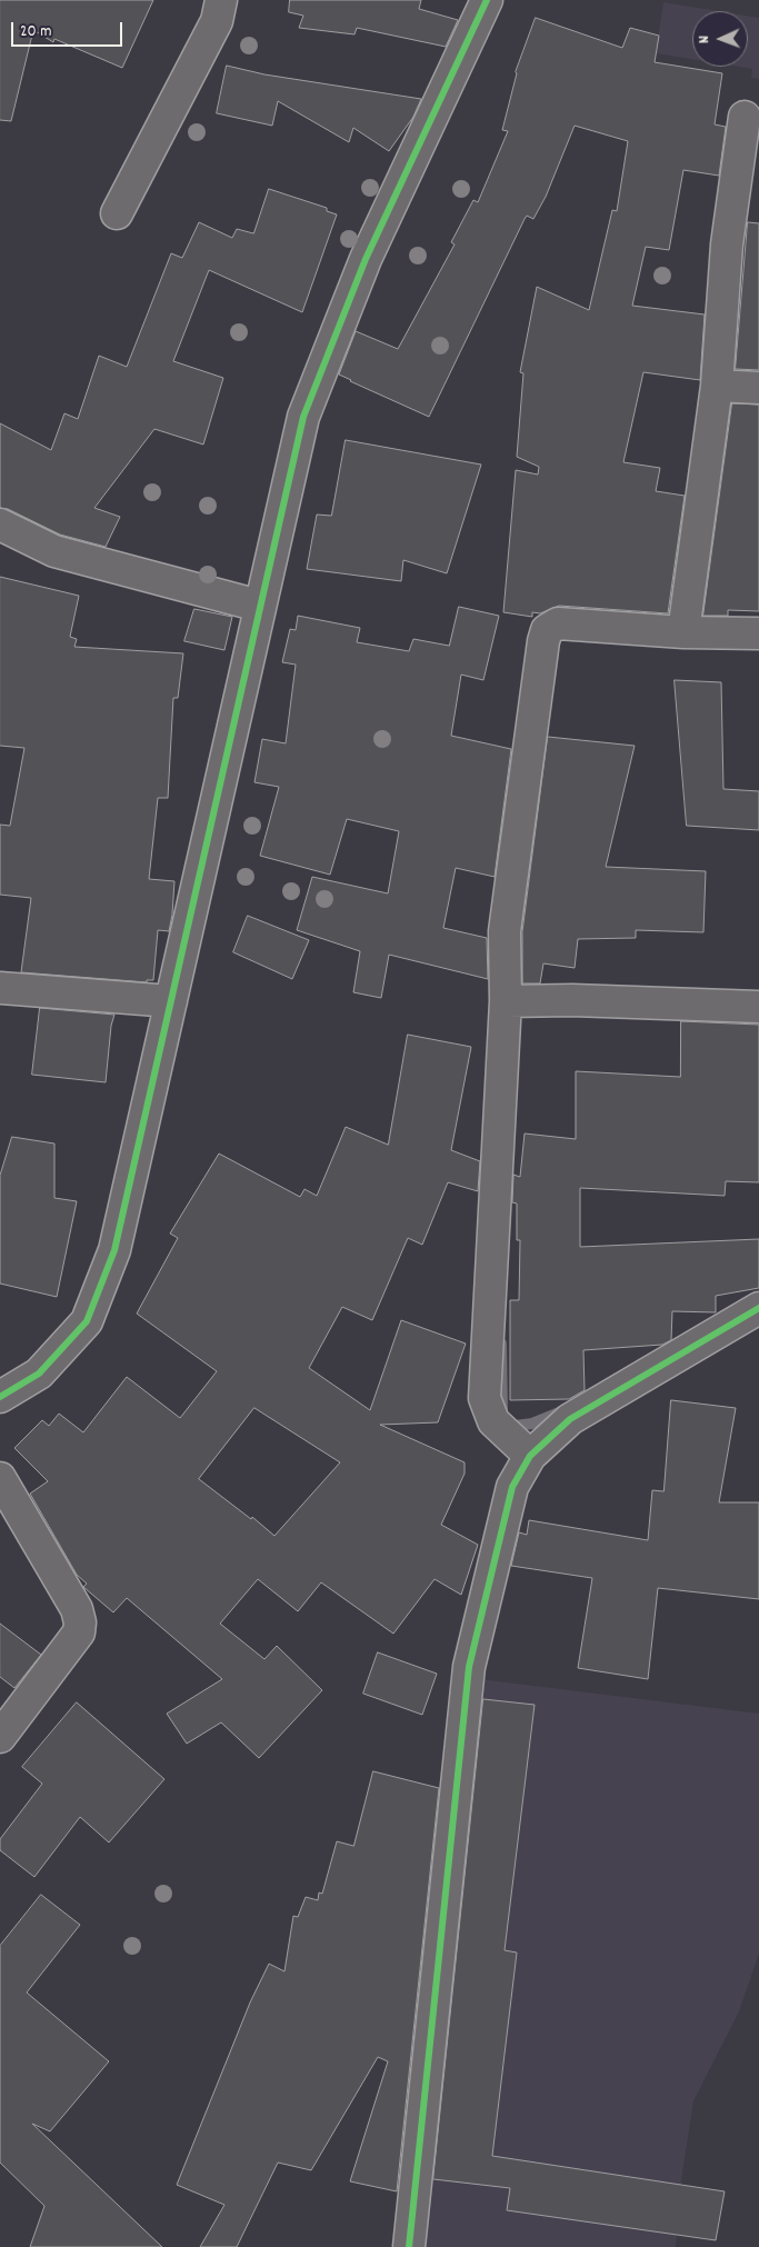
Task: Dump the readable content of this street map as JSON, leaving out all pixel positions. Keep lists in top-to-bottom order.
{
  "scale_bar": "20 m",
  "north": "left"
}
